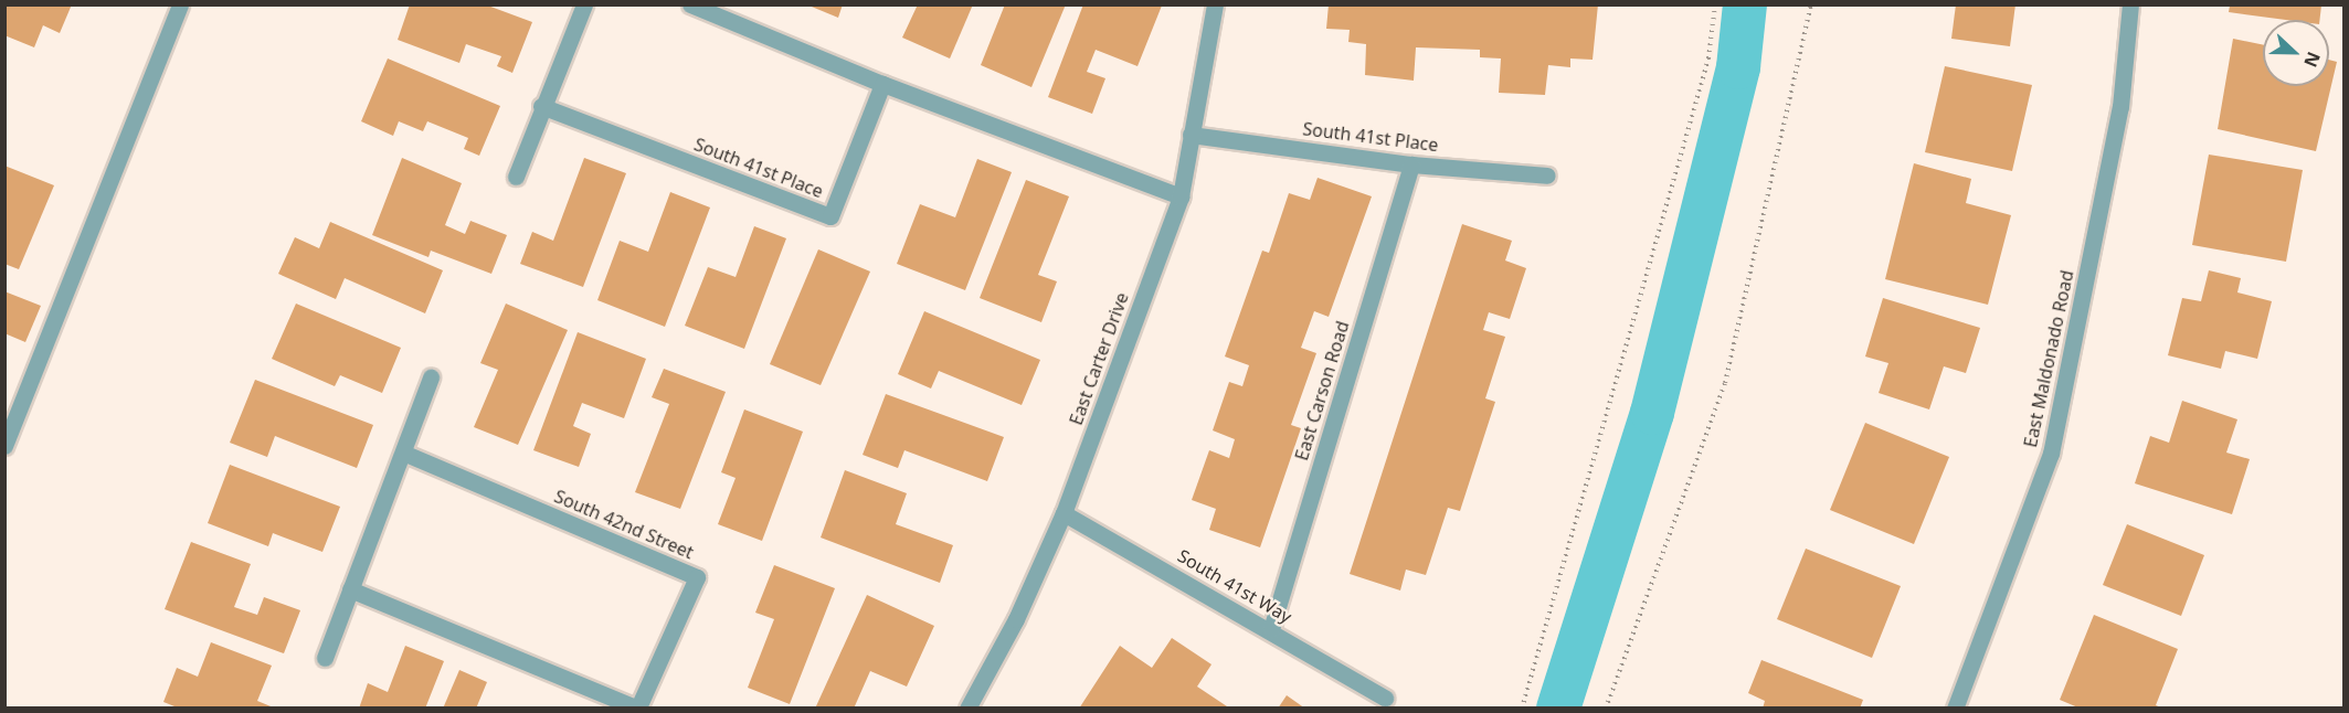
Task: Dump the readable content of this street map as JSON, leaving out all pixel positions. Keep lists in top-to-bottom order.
{
  "streets": {
    "street": [
      "South 41st Place",
      "East Carter Drive",
      "East Maldonado Road",
      "East Carson Road",
      "South 42nd Street",
      "South 41st Way"
    ]
  },
  "crossings": [
    ["South 41st Place", "East Carter Drive"],
    ["South 41st Place", "East Carson Road"],
    ["East Carter Drive", "South 41st Way"],
    ["East Carson Road", "South 41st Way"]
  ],
  "north": "right"
}
